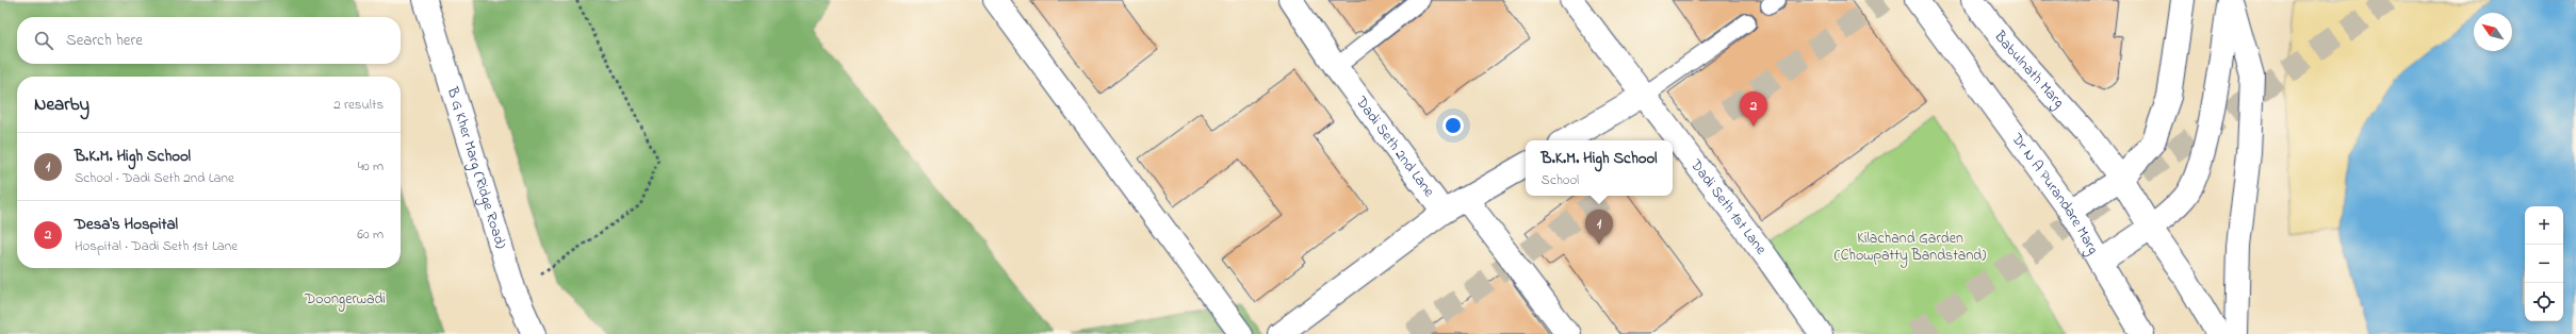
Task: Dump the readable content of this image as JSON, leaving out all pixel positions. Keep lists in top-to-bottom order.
{
  "streets": {
    "street": [
      "Babulnath Marg",
      "Dadi Seth 2nd Lane",
      "B G Kher Marg (Ridge Road)",
      "Dr N A Purandare Marg",
      "Dadi Seth 1st Lane"
    ]
  },
  "crossings": [
    ["Babulnath Marg", "Dr N A Purandare Marg"]
  ],
  "parks": ["Kilachand Garden (Chowpatty Bandstand)", "Doongerwadi"],
  "north": "top left",
  "page": {
    "search": "Search here",
    "heading": ["Nearby", "2 results"],
    "pins": ["2", "1"],
    "list": [
      {
        "mark": "1",
        "name": "B.K.M. High School",
        "note": "School · Dadi Seth 2nd Lane",
        "value": "40 m"
      },
      {
        "mark": "2",
        "name": "Desa's Hospital",
        "note": "Hospital · Dadi Seth 1st Lane",
        "value": "60 m"
      }
    ],
    "popup": ["B.K.M. High School", "School"],
    "map_buttons": ["+", "−"]
  }
}
